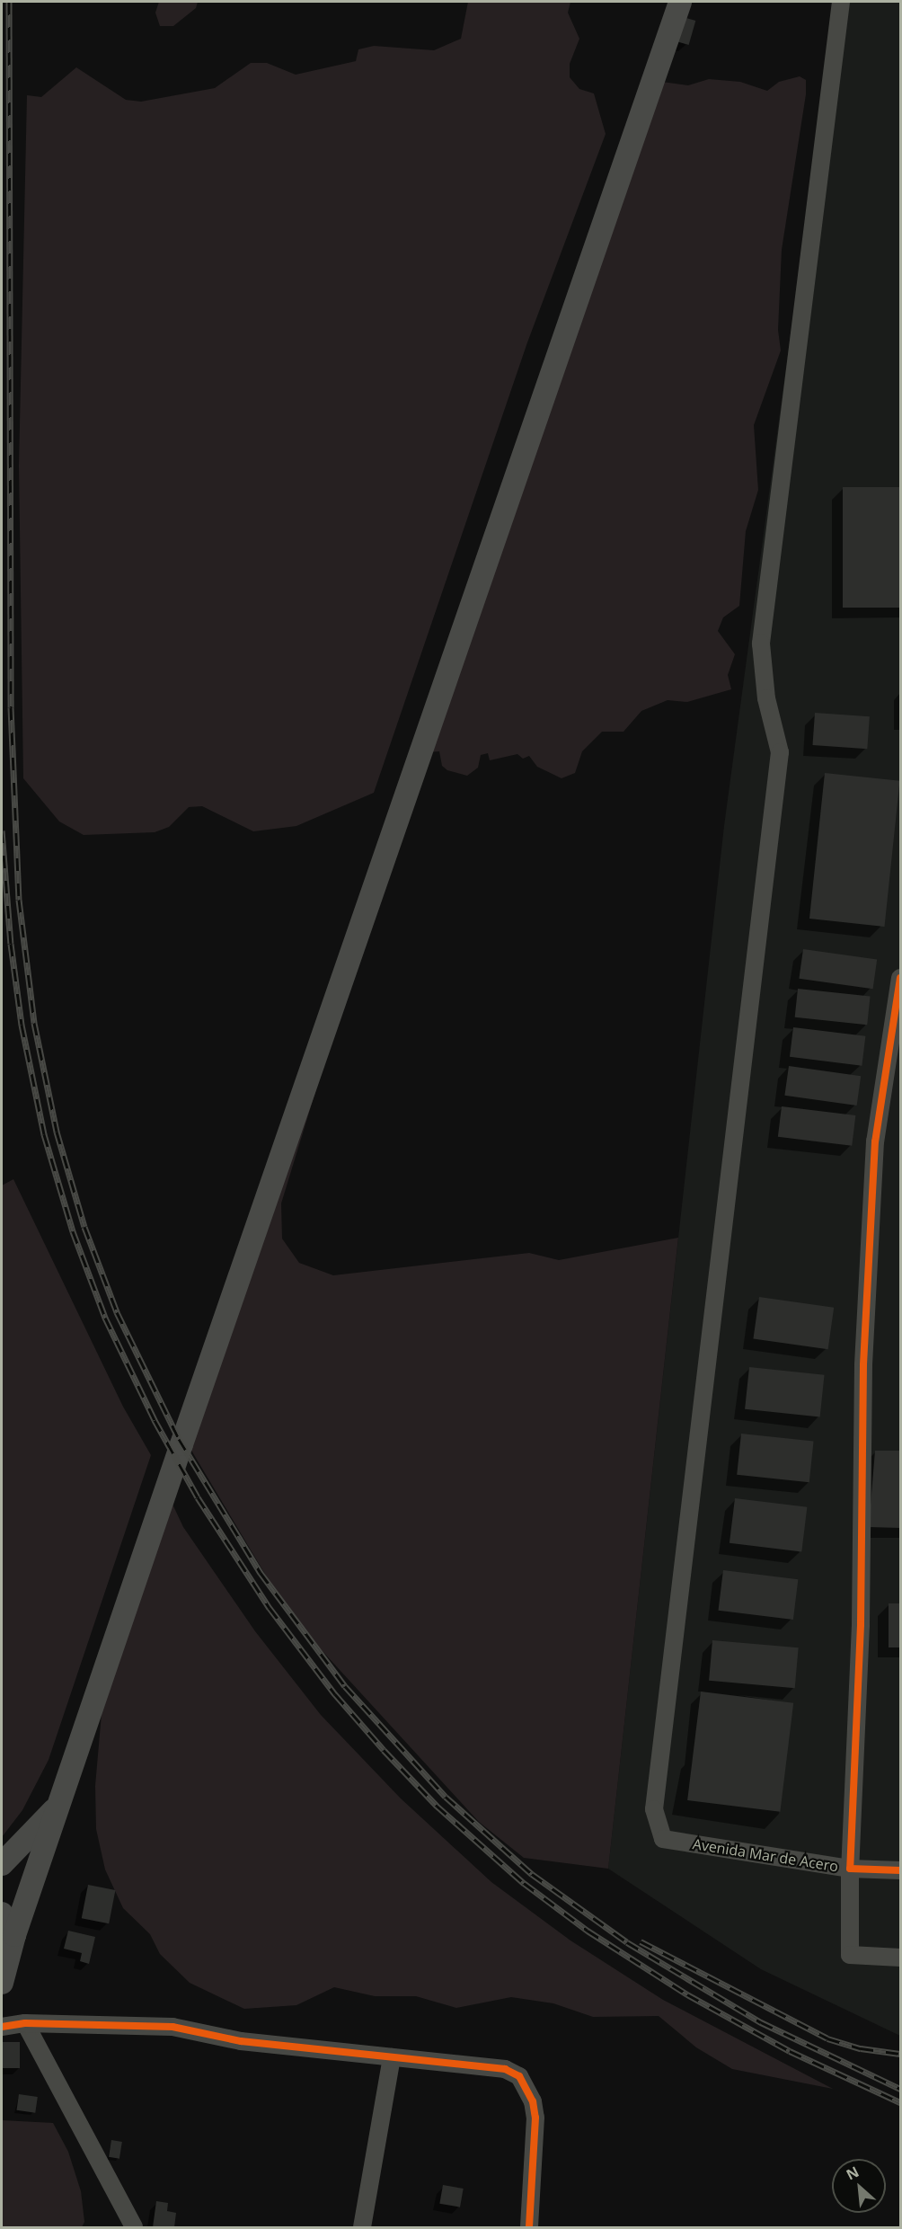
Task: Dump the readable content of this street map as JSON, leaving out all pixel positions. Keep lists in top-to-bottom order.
{
  "streets": {
    "street": ["Avenida Mar de Acero"]
  },
  "north": "top left"
}
